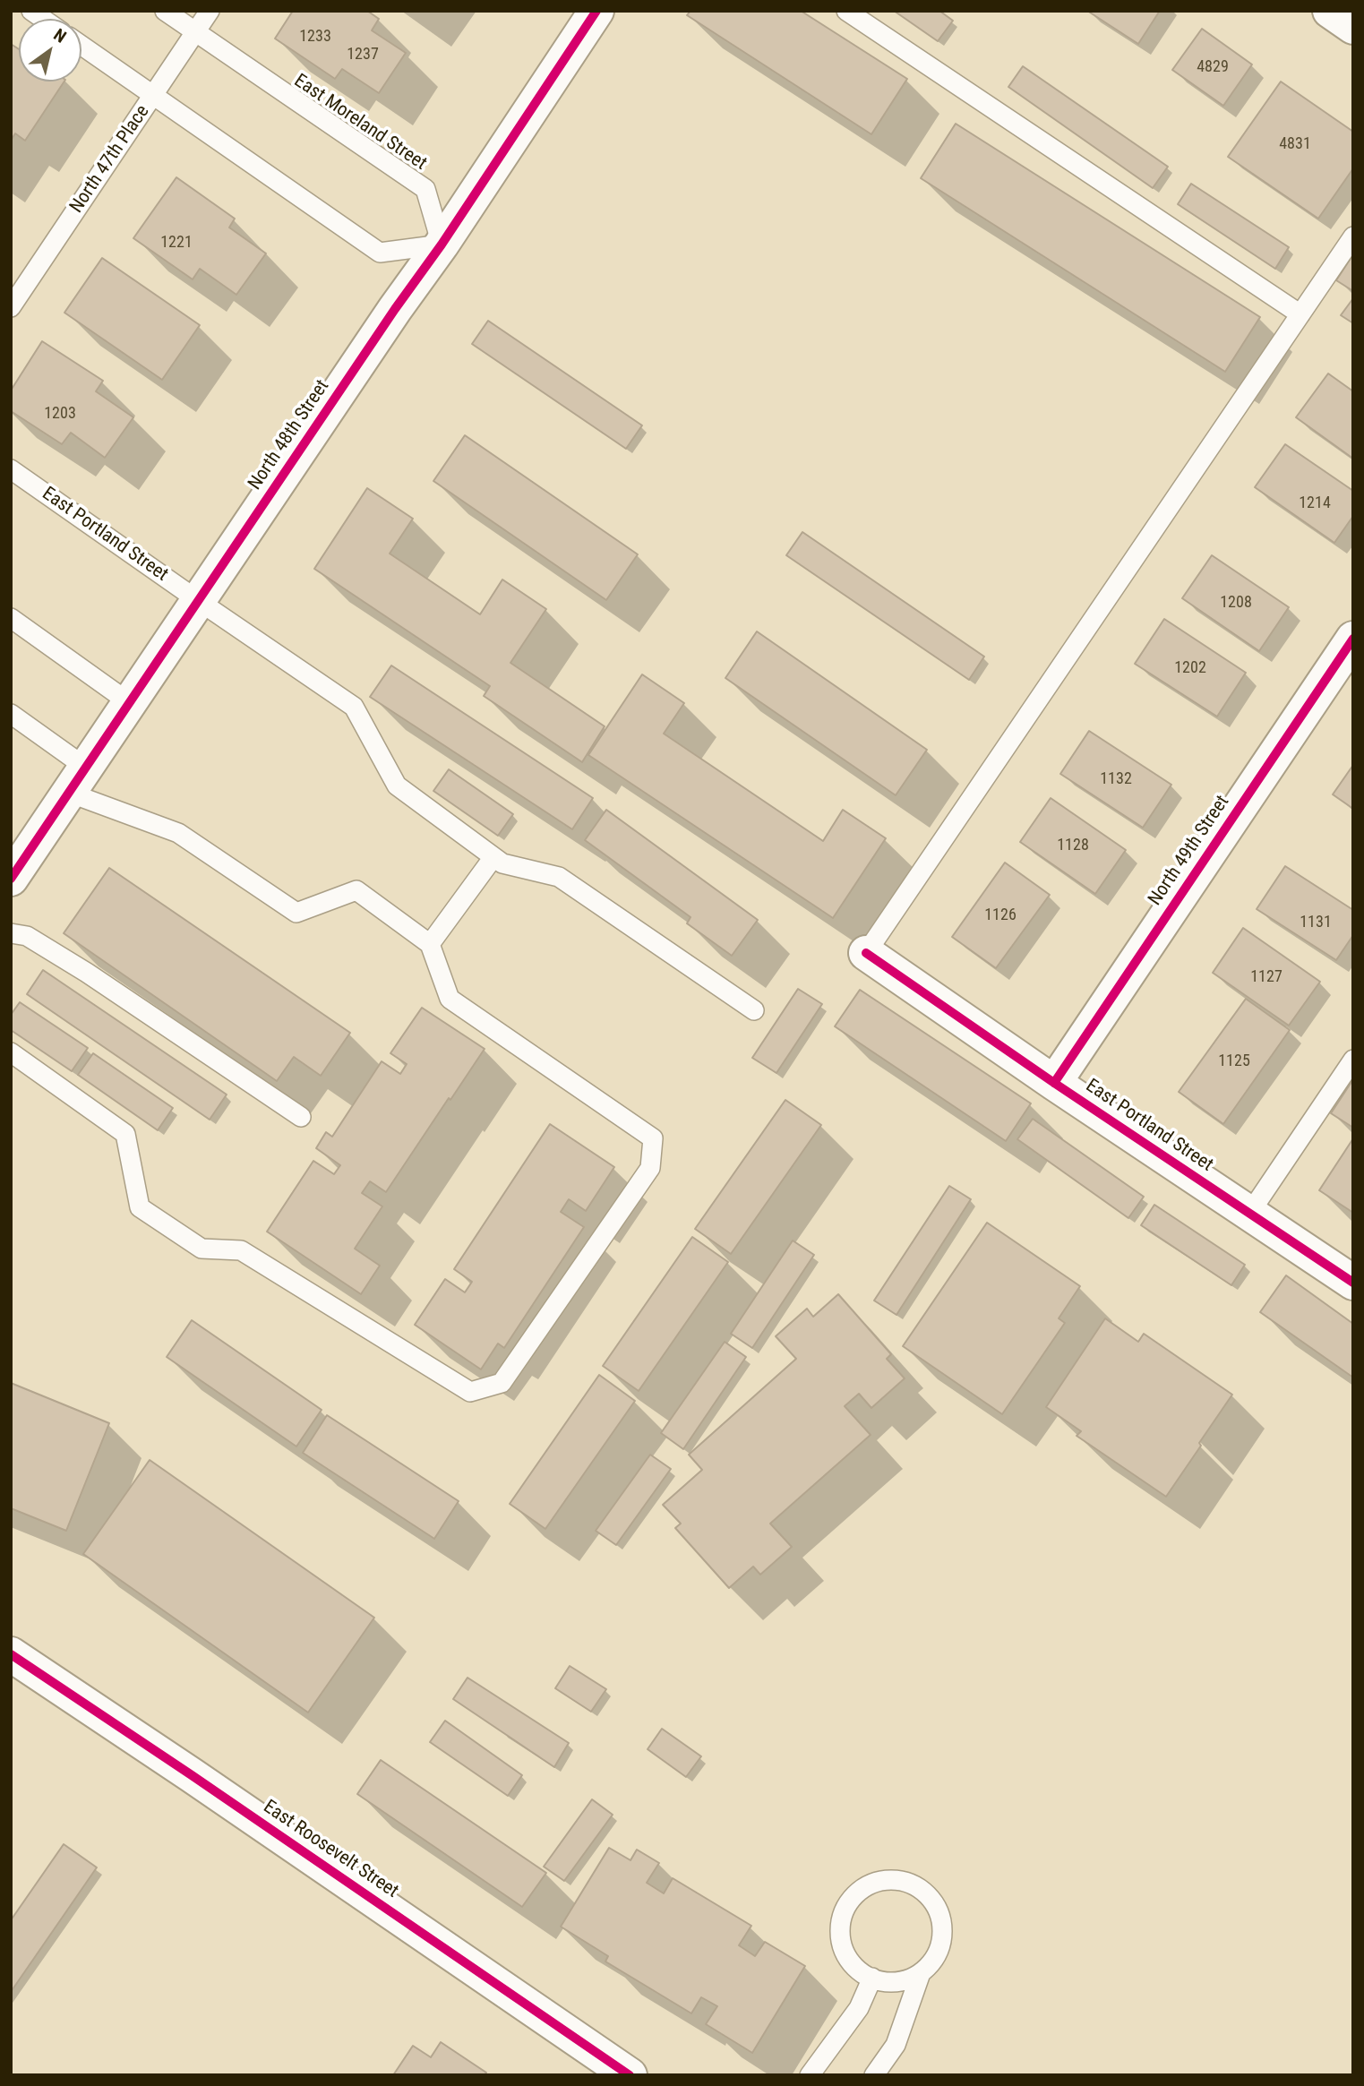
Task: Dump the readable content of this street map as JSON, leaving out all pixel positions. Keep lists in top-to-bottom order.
{
  "streets": {
    "street": [
      "North 48th Street",
      "East Portland Street",
      "North 49th Street",
      "East Roosevelt Street"
    ],
    "lane": ["East Moreland Street", "North 47th Place"]
  },
  "crossings": [
    ["East Moreland Street", "North 47th Place"],
    ["East Moreland Street", "North 48th Street"],
    ["North 48th Street", "East Portland Street"],
    ["East Portland Street", "North 49th Street"]
  ],
  "house_numbers": [
    "1233",
    "1237",
    "4829",
    "4831",
    "1221",
    "1203",
    "1214",
    "1208",
    "1202",
    "1132",
    "1128",
    "1126",
    "1131",
    "1127",
    "1125"
  ],
  "north": "top right"
}
